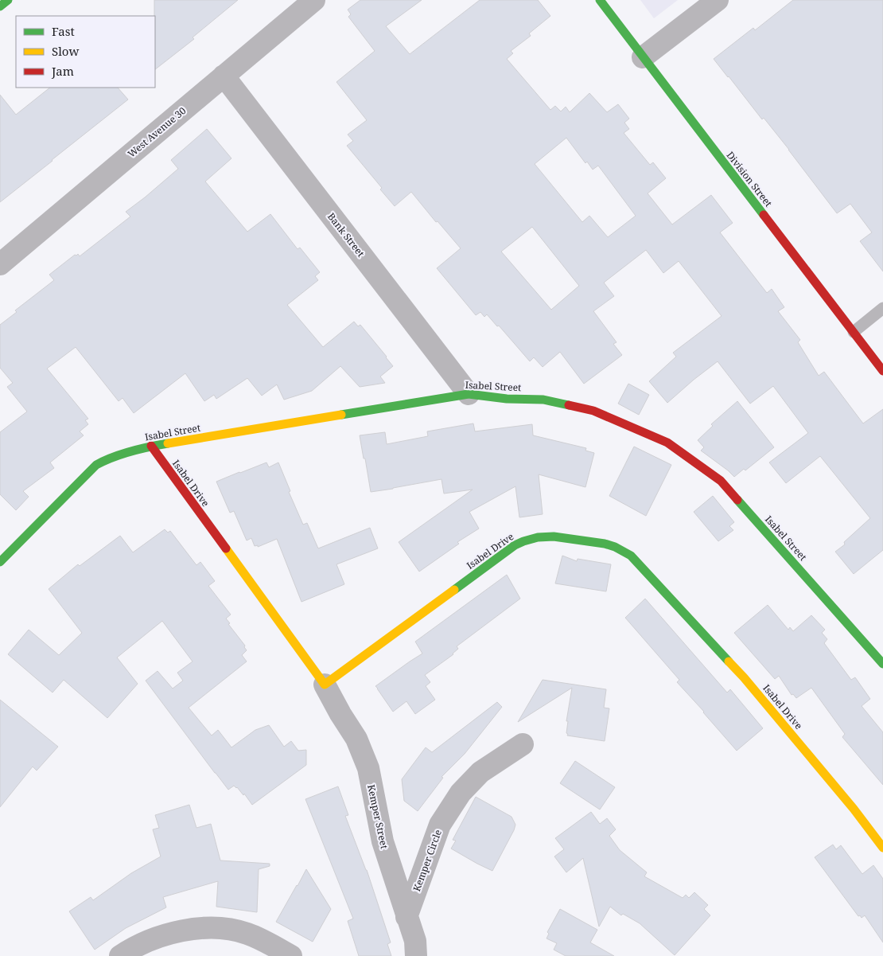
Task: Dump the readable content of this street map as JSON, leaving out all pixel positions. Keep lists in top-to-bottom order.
{
  "streets": {
    "street": [
      "West Avenue 30",
      "Division Street",
      "Bank Street",
      "Isabel Street",
      "Isabel Drive",
      "Kemper Street",
      "Kemper Circle"
    ]
  },
  "crossings": [
    ["West Avenue 30", "Bank Street"],
    ["Bank Street", "Isabel Street"],
    ["Isabel Street", "Isabel Drive"],
    ["Isabel Drive", "Kemper Street"],
    ["Kemper Street", "Kemper Circle"]
  ],
  "legend": ["Fast", "Slow", "Jam"]
}
